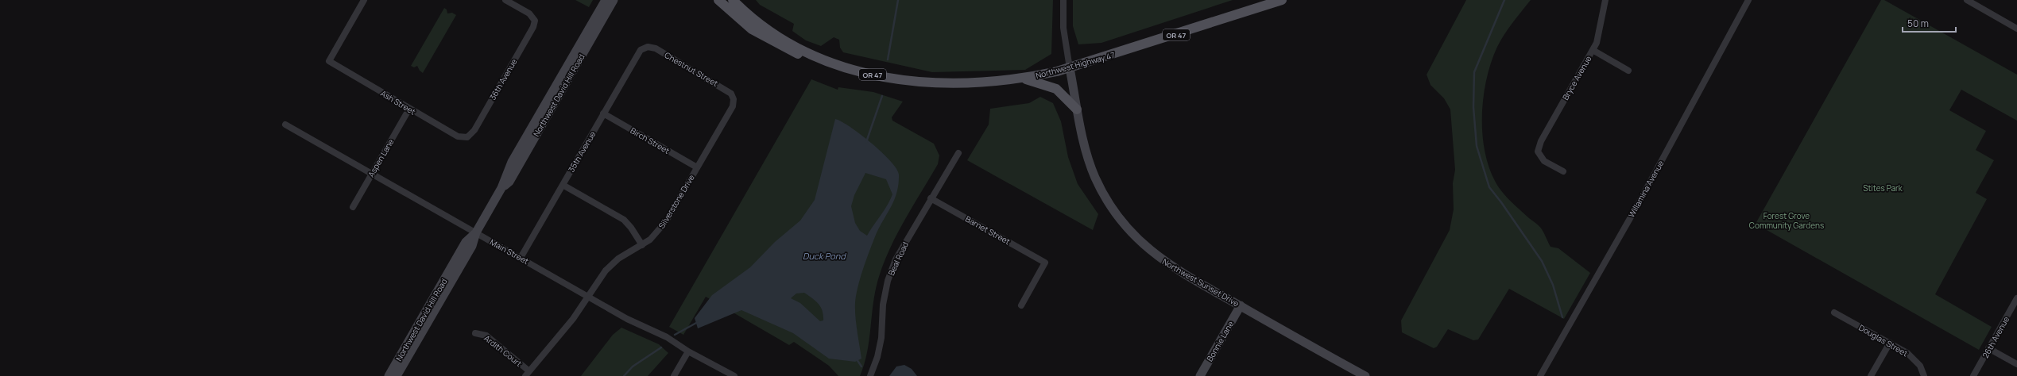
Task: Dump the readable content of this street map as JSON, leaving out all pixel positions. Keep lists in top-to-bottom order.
{
  "streets": {
    "main road": ["OR 47", "Northwest Highway 47"],
    "street": [
      "Chestnut Street",
      "Bryce Avenue",
      "36th Avenue",
      "Northwest David Hill Road",
      "Ash Street",
      "Birch Street",
      "35th Avenue",
      "Aspen Lane",
      "Willamina Avenue",
      "Silverstone Drive",
      "Barnet Street",
      "Main Street",
      "Beal Road",
      "Northwest Sunset Drive",
      "26th Avenue",
      "Douglas Street",
      "Bonnie Lane",
      "Ardith Court"
    ]
  },
  "crossings": [
    ["Northwest Highway 47", "Northwest Sunset Drive"],
    ["Chestnut Street", "35th Avenue"],
    ["Chestnut Street", "Silverstone Drive"],
    ["36th Avenue", "Ash Street"],
    ["Northwest David Hill Road", "Main Street"],
    ["Ash Street", "Aspen Lane"],
    ["Birch Street", "35th Avenue"],
    ["Birch Street", "Silverstone Drive"],
    ["35th Avenue", "Main Street"],
    ["Aspen Lane", "Main Street"],
    ["Silverstone Drive", "Main Street"],
    ["Silverstone Drive", "Ardith Court"],
    ["Barnet Street", "Beal Road"],
    ["Northwest Sunset Drive", "Bonnie Lane"]
  ],
  "water": ["Duck Pond"],
  "parks": ["Stites Park", "Forest Grove Community Gardens"],
  "scale_bar": "50 m"
}
